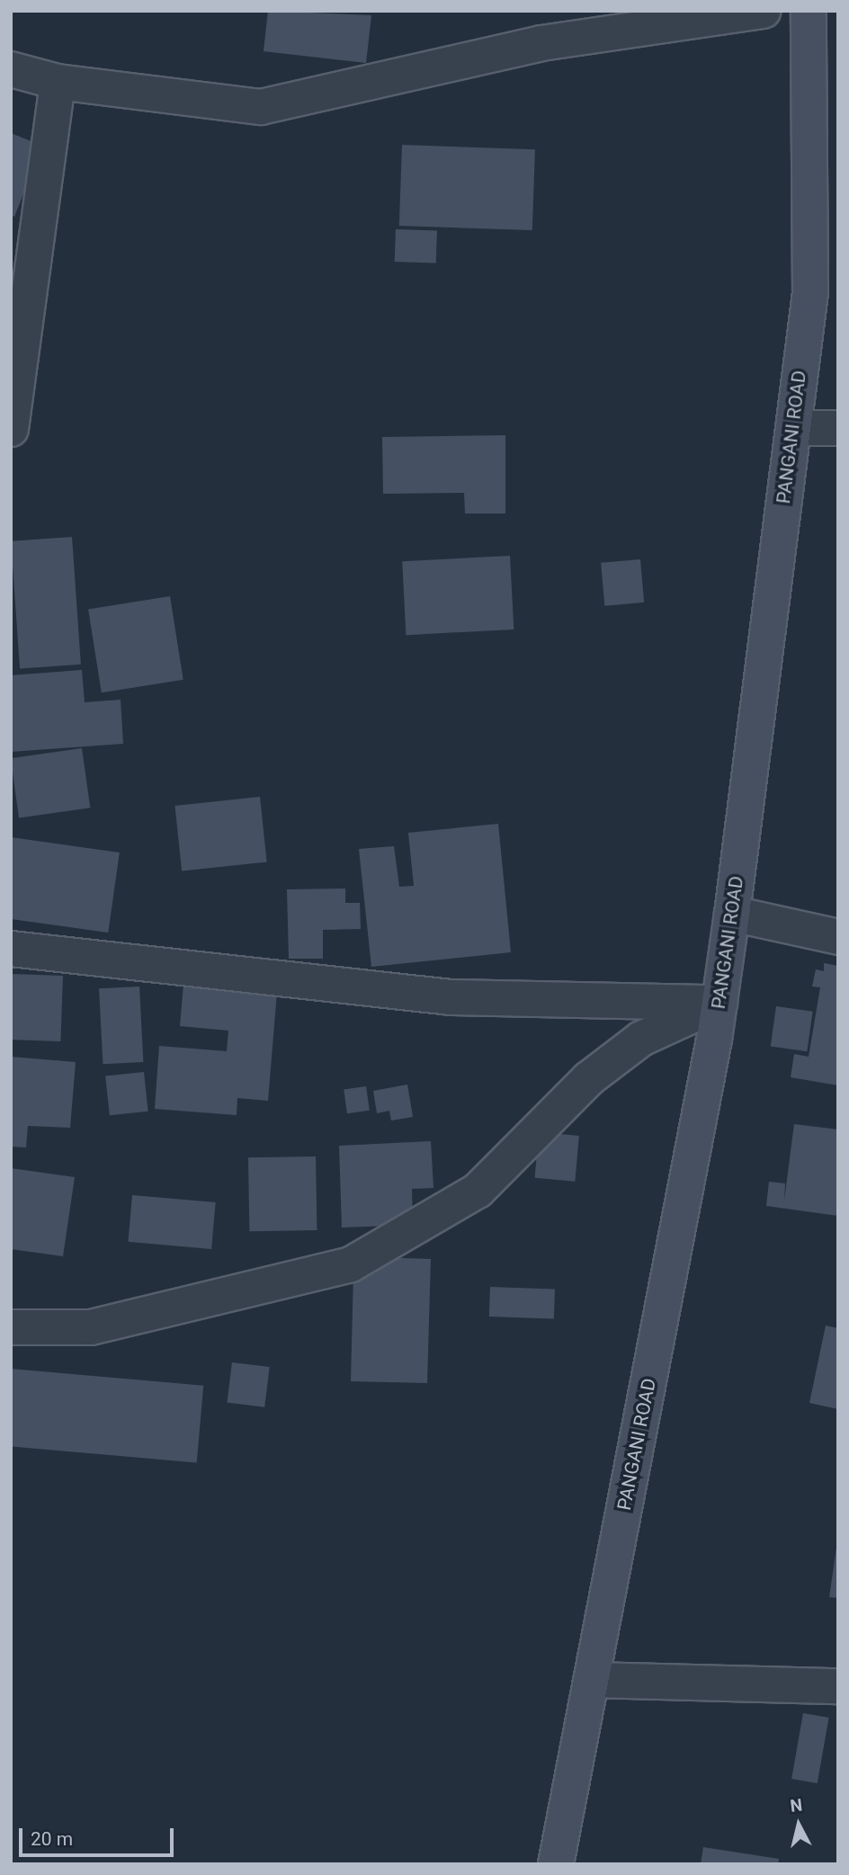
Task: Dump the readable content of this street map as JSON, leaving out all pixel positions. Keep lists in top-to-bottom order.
{
  "streets": {
    "main road": ["PANGANI ROAD"]
  },
  "scale_bar": "20 m",
  "north": "top"
}
